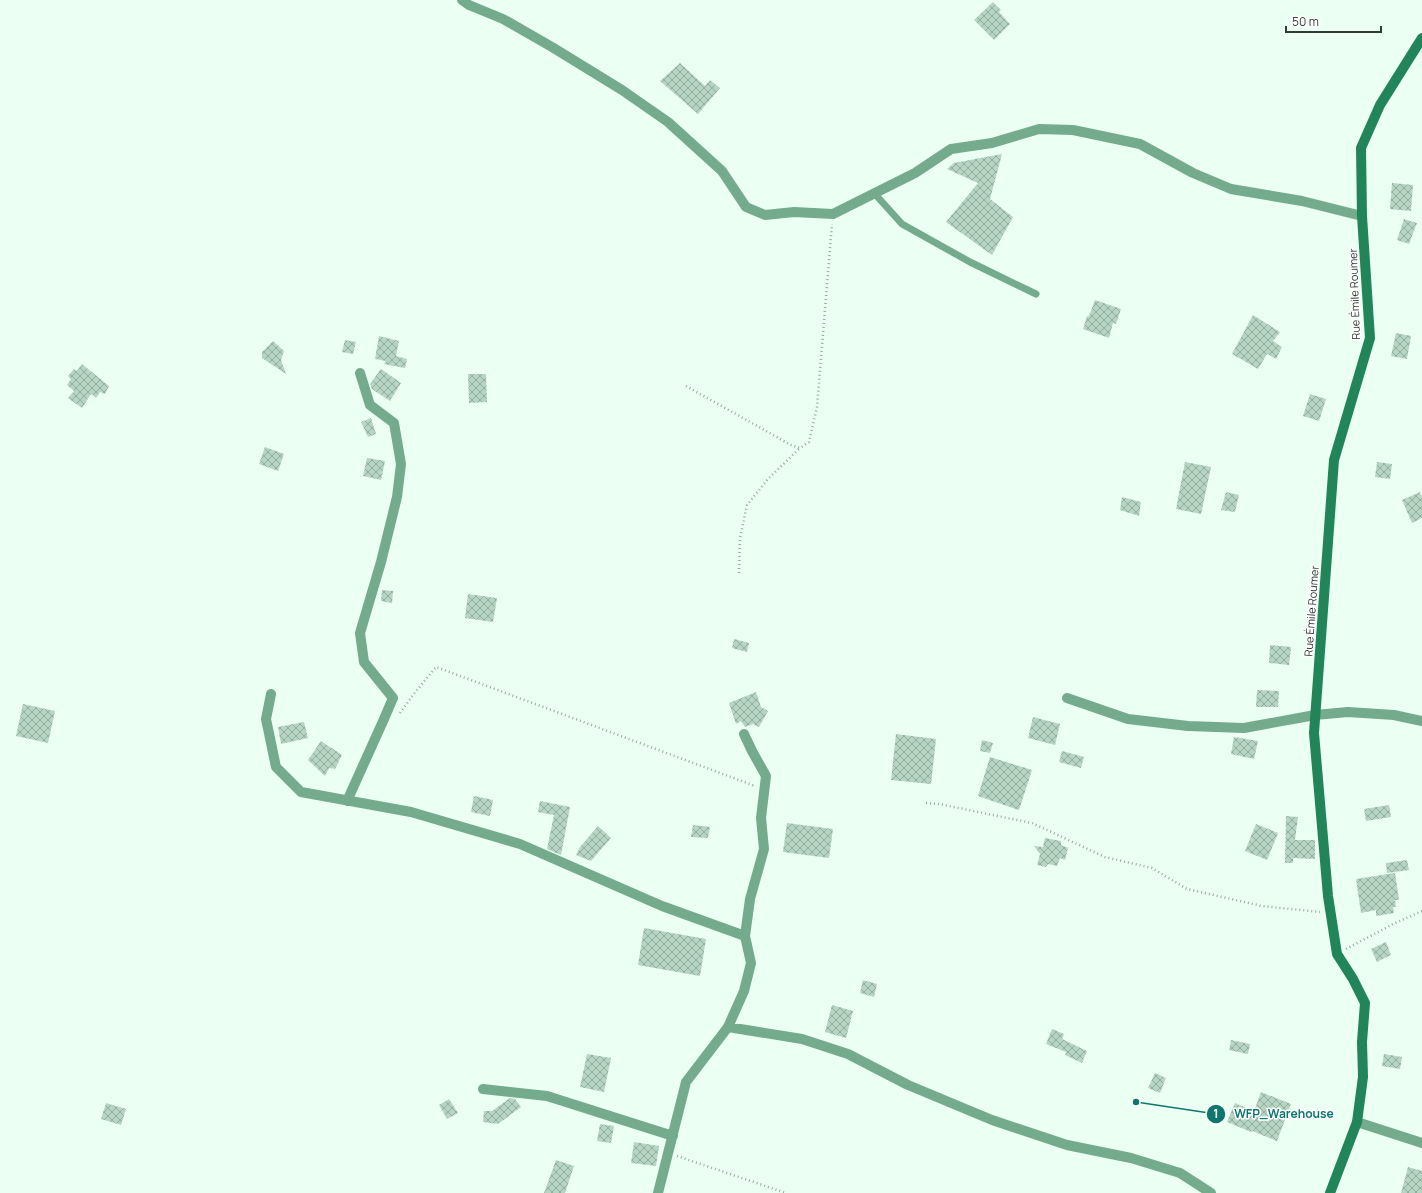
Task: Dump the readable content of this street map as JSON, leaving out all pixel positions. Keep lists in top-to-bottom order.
{
  "streets": {
    "street": ["Rue Émile Roumer"]
  },
  "places": ["WFP_Warehouse"],
  "scale_bar": "50 m"
}
